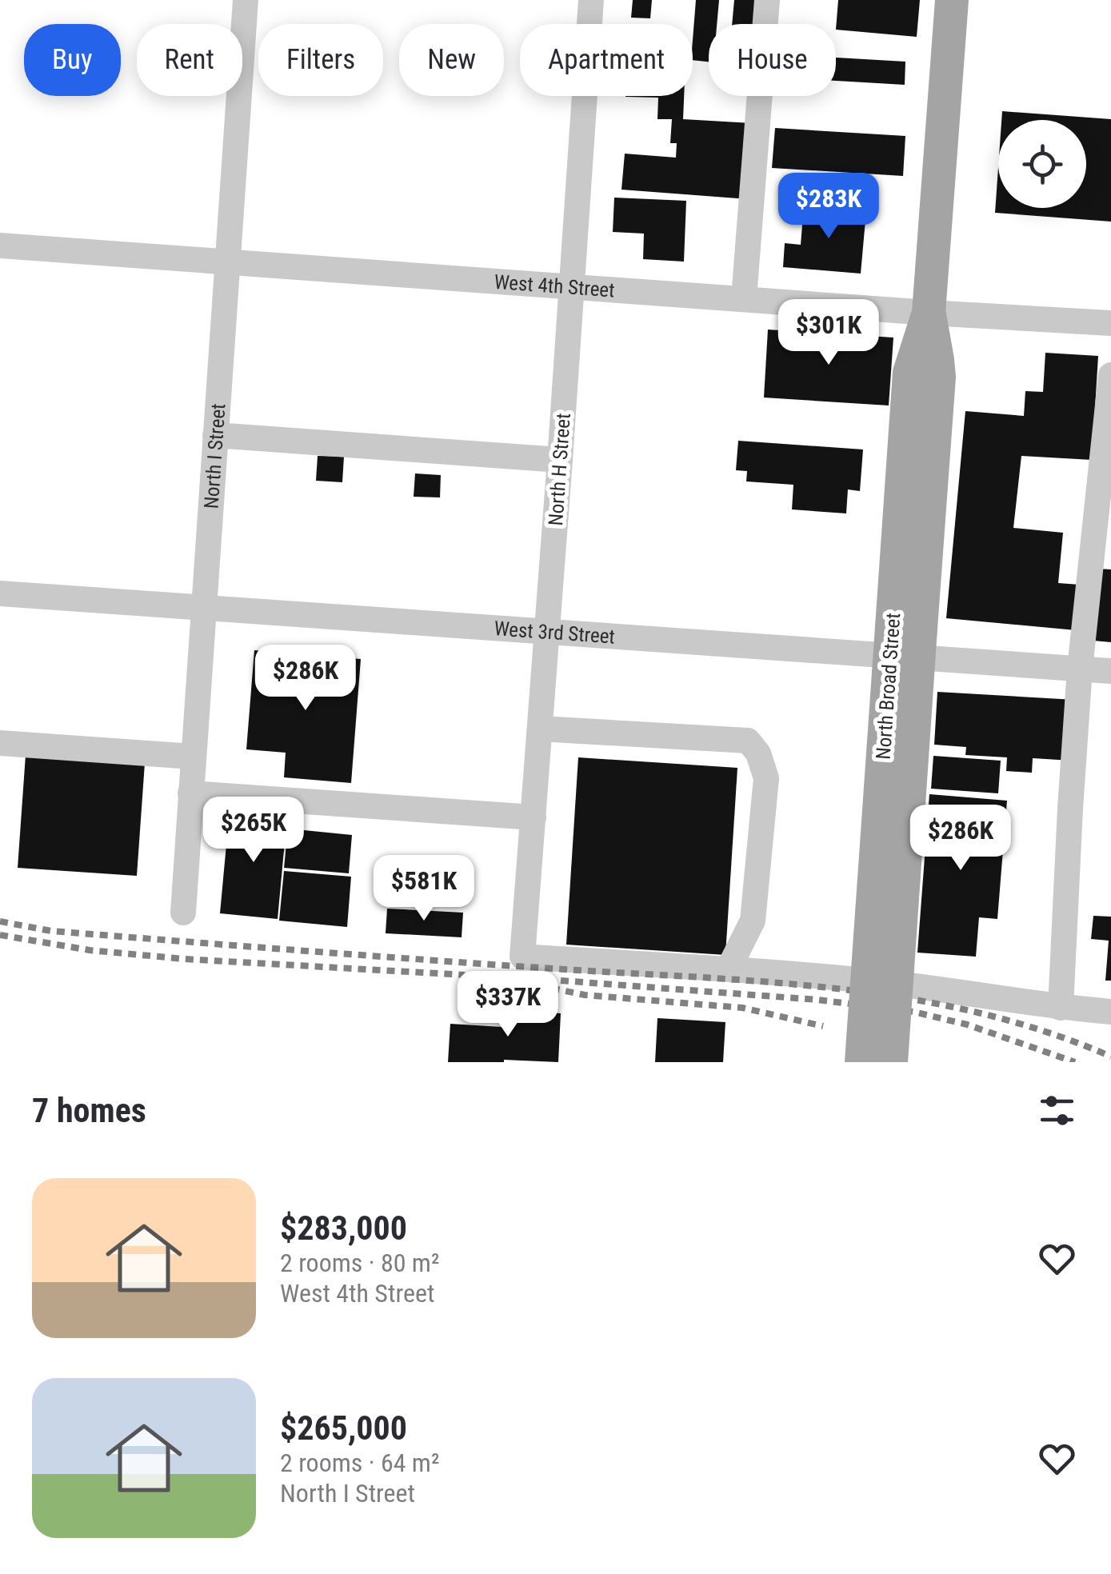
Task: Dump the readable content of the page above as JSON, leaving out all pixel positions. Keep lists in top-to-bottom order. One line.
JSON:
{"streets":{"main road":["North Broad Street"],"street":["West 4th Street","North I Street","North H Street","West 3rd Street"]},"crossings":[["West 4th Street","North I Street"],["West 4th Street","North H Street"],["West 4th Street","North Broad Street"],["North I Street","West 3rd Street"],["North H Street","West 3rd Street"],["West 3rd Street","North Broad Street"]],"page":{"chip":["Buy","Rent","Filters","New","Apartment","House"],"price":["$283K","$301K","$286K","$265K","$286K","$581K","$337K"],"heading":"7 homes","list":[{"name":"$283,000","note":"2 rooms · 80 m² · West 4th Street"},{"name":"$265,000","note":"2 rooms · 64 m² · North I Street"}]}}
